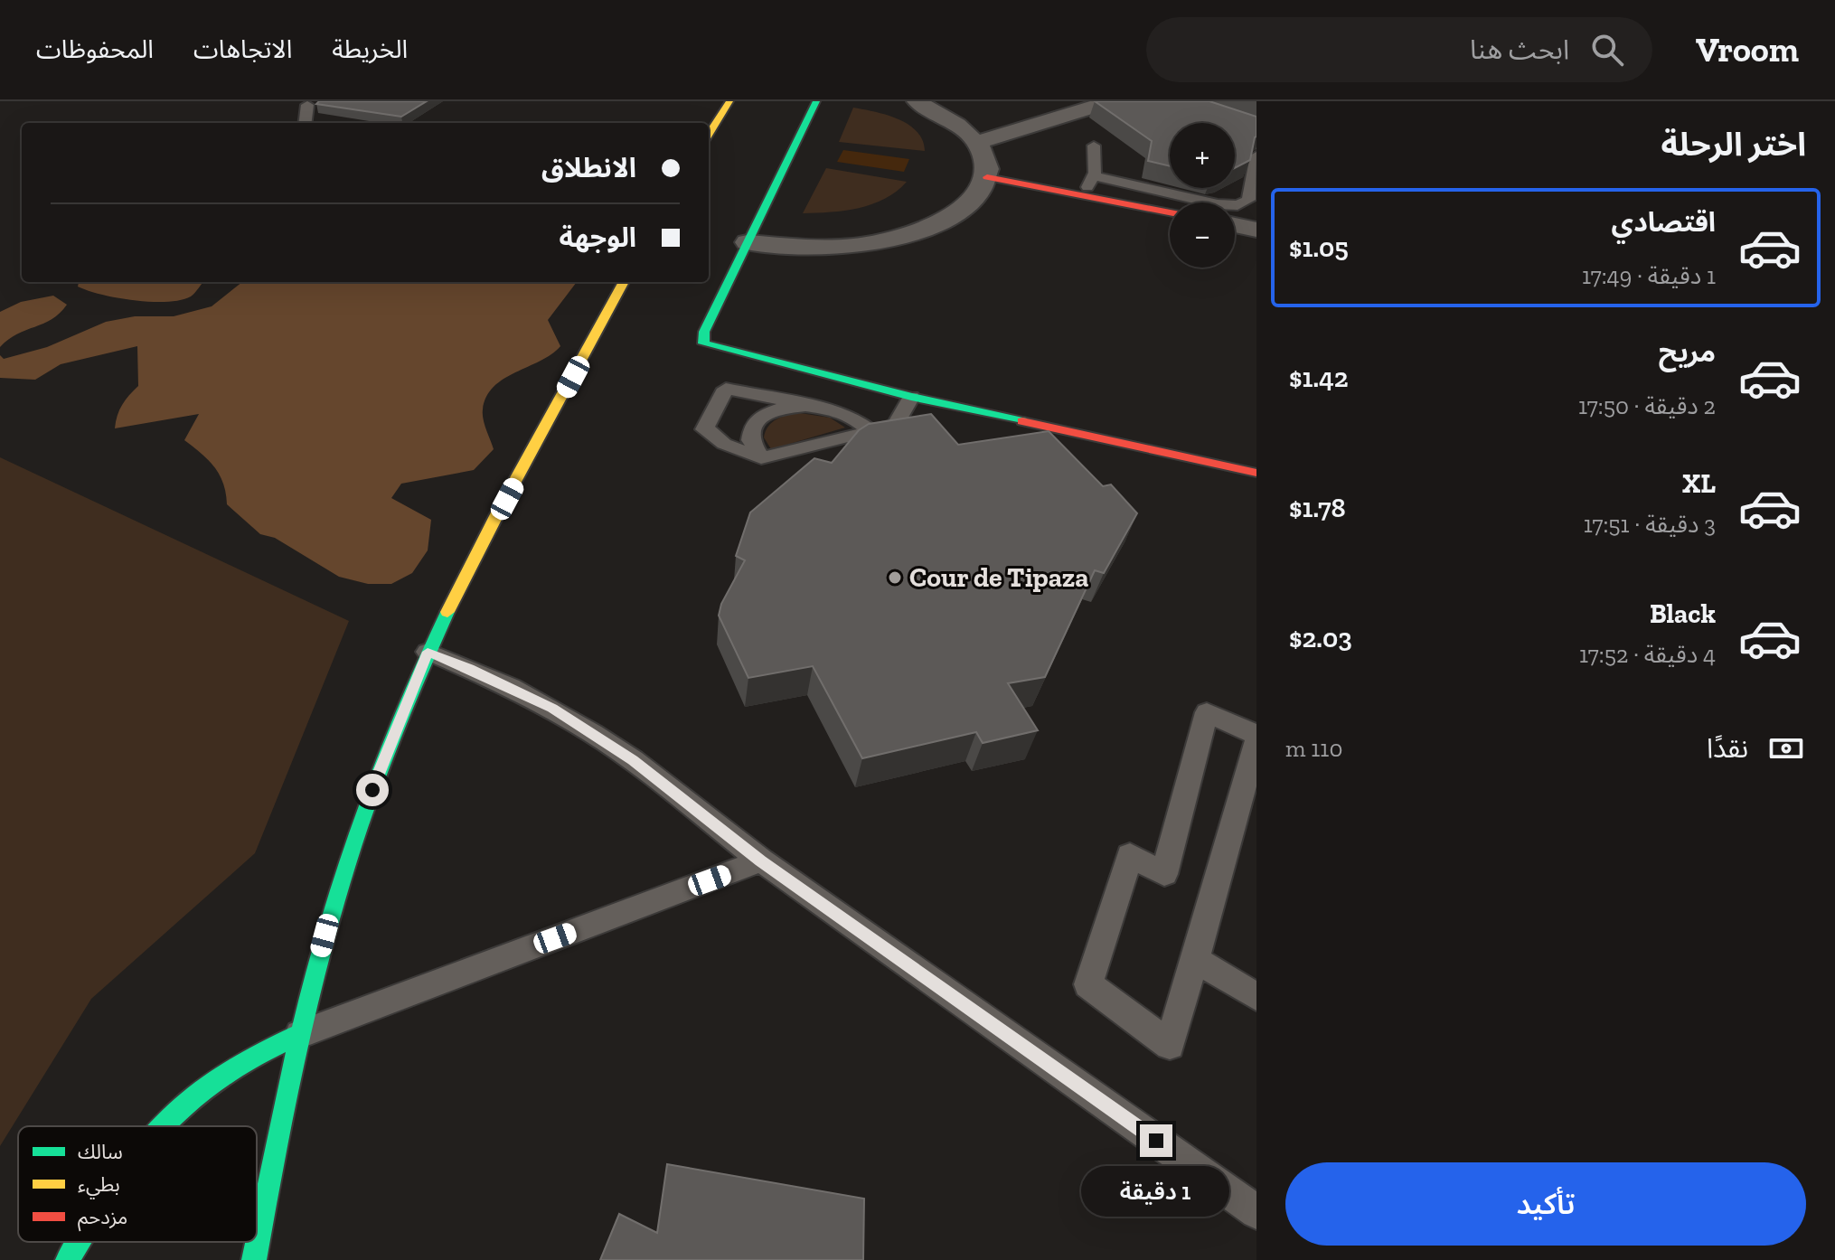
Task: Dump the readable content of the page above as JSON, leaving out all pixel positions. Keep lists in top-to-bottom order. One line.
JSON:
{"places":["Cour de Tipaza"],"legend":["سالك","بطيء","مزدحم"],"page":{"header":"Vroom","search":"ابحث هنا","nav":["الخريطة","الاتجاهات","المحفوظات"],"heading":"اختر الرحلة","map_buttons":["+","−"],"banner":["الانطلاق","الوجهة"],"list":[{"name":"اقتصادي","note":"1 دقيقة · 17:49","value":"$1.05"},{"name":"مريح","note":"2 دقيقة · 17:50","value":"$1.42"},{"name":"XL","note":"3 دقيقة · 17:51","value":"$1.78"},{"name":"Black","note":"4 دقيقة · 17:52","value":"$2.03"}],"pay":["نقدًا","110 m"],"buttons":"تأكيد","bubble":"1 دقيقة"}}
